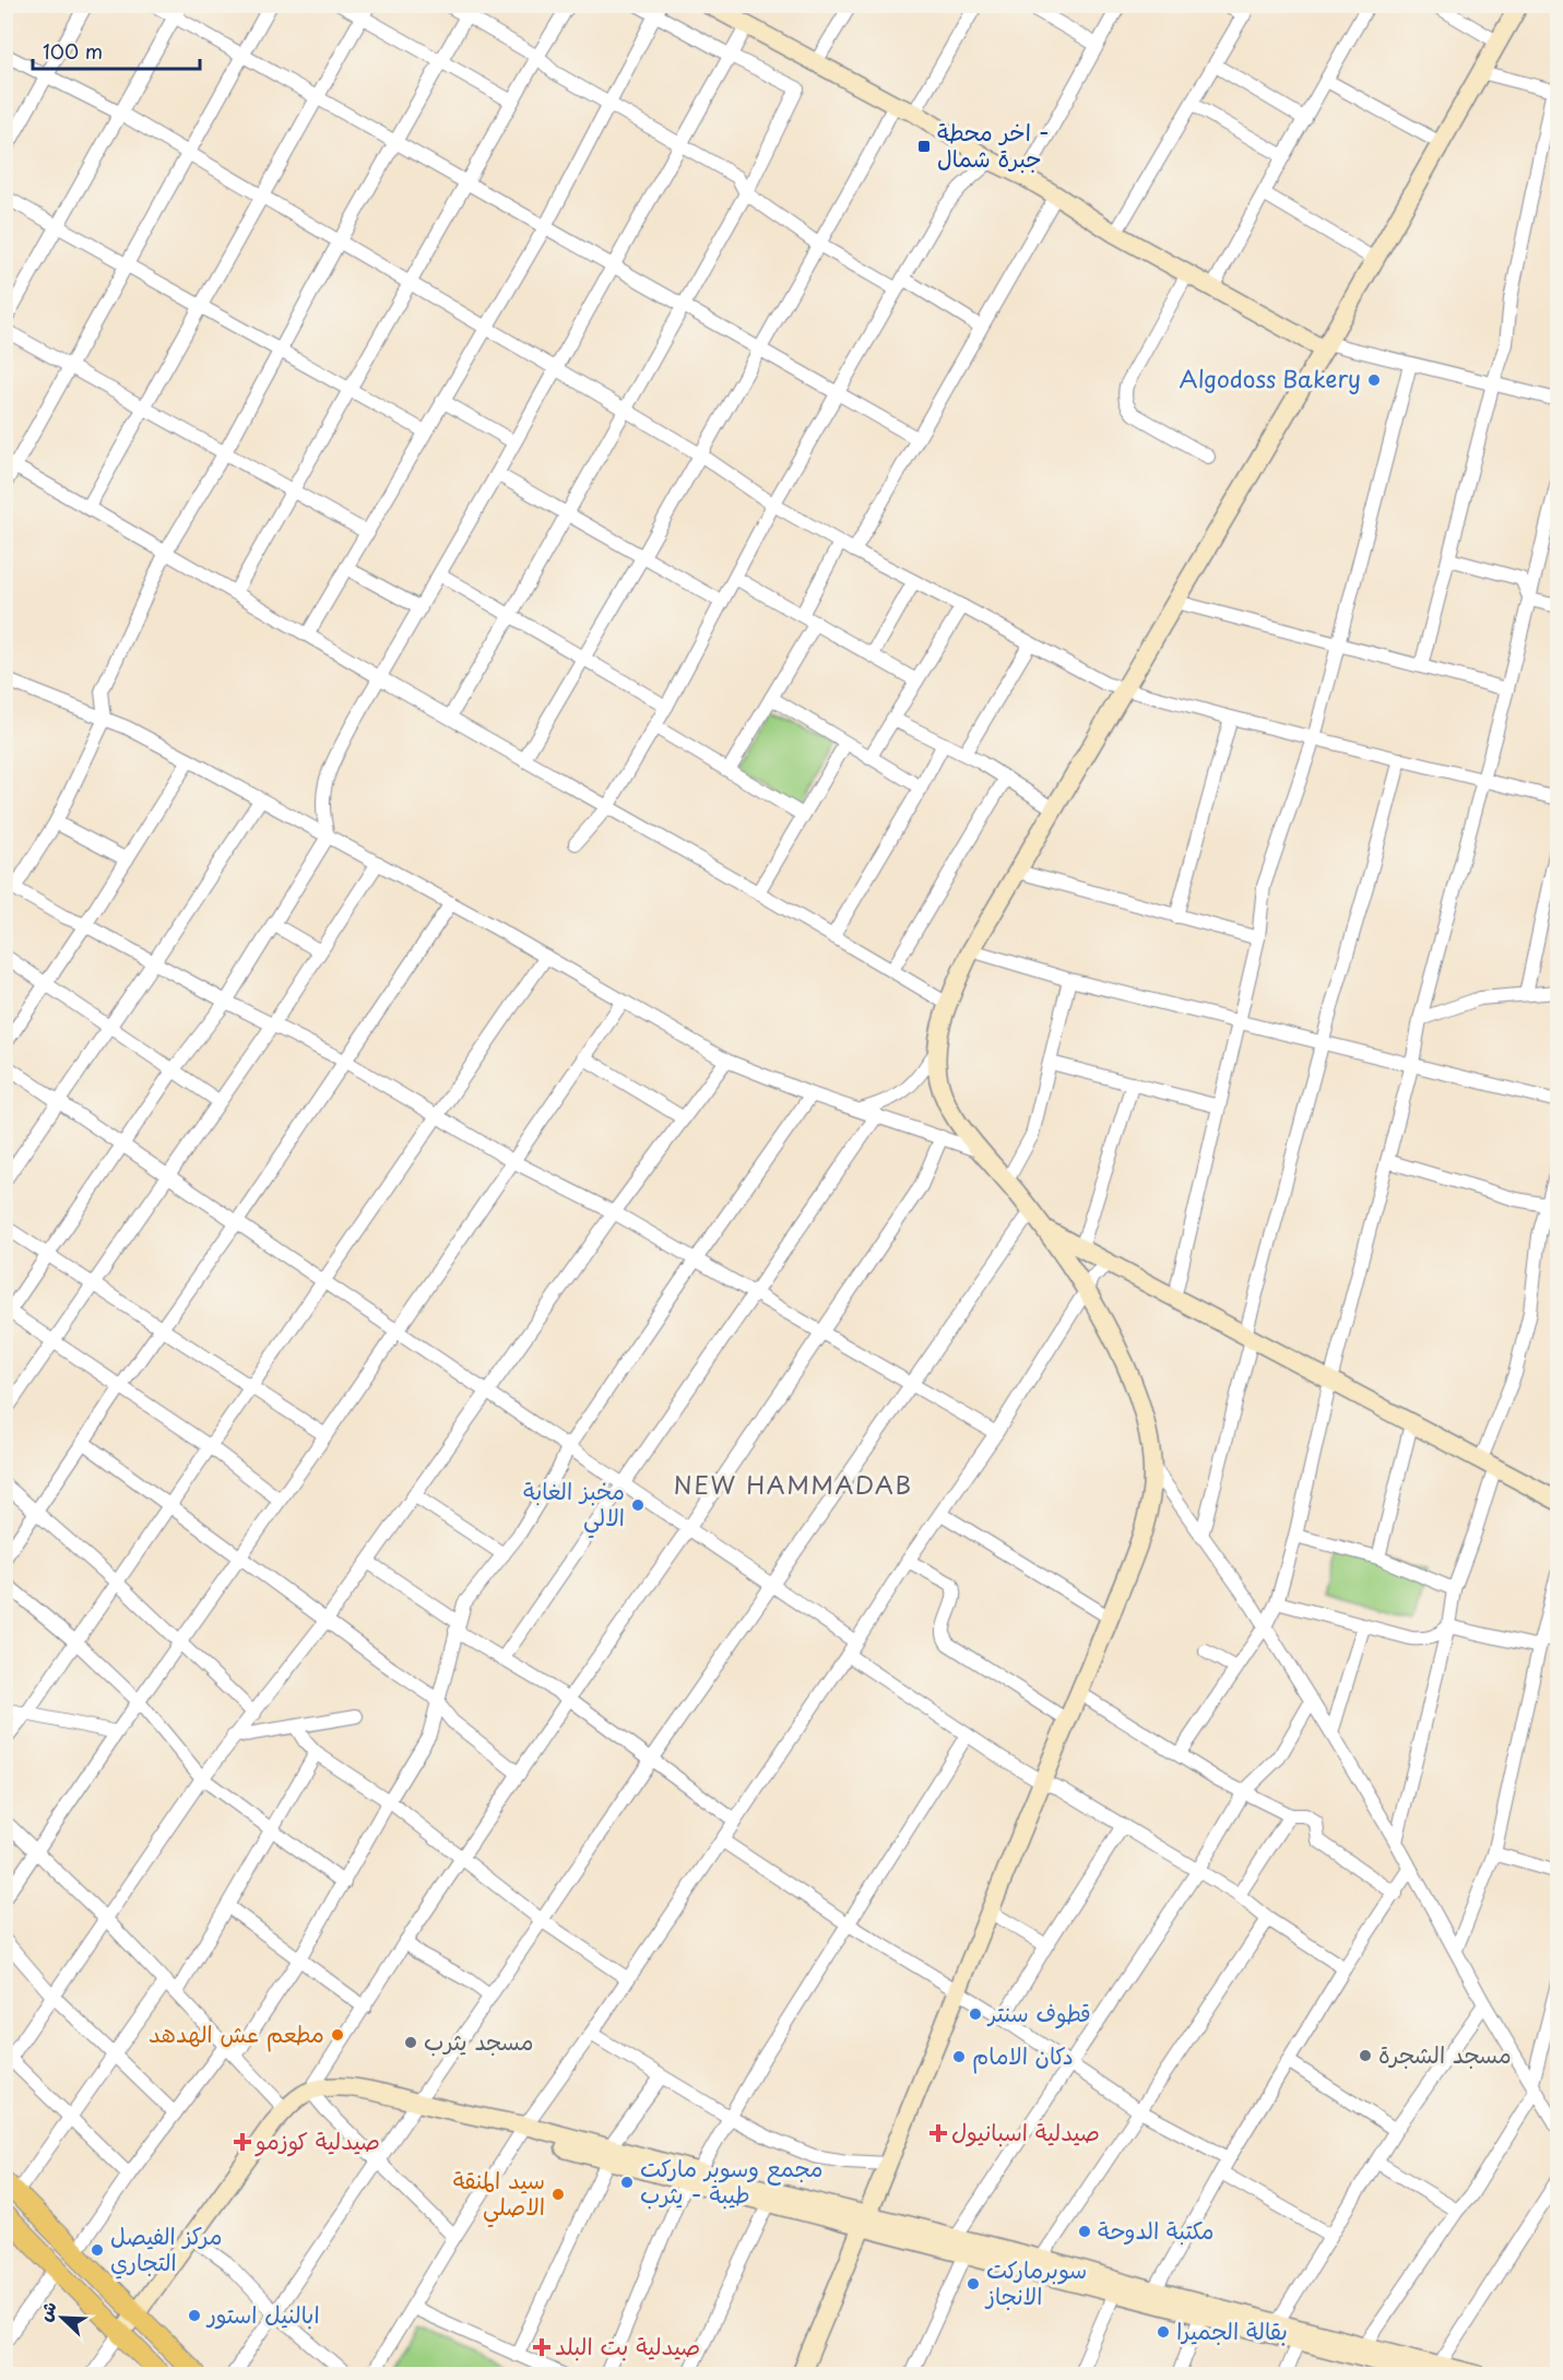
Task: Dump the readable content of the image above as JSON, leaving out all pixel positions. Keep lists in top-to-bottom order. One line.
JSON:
{"districts":["NEW HAMMADAB"],"places":{"transit":["اخر محطة - جبرة شمال"],"other":["Algodoss Bakery","مخبز الغابة الالي","قطوف سنتر","مطعم عش الهدهد","مسجد يثرب","مسجد الشجرة","دكان الامام","مجمع وسوبر ماركت طيبة - يثرب","سيد المنقة الاصلي","مكتبة الدوحة","مركز الفيصل التجاري","سوبرماركت الانجاز","ابالنيل استور","بقالة الجميرا"],"health":["صيدلية اسبانيول","صيدلية كوزمو","صيدلية بت البلد"]},"scale_bar":"100 m","north":"top left"}
